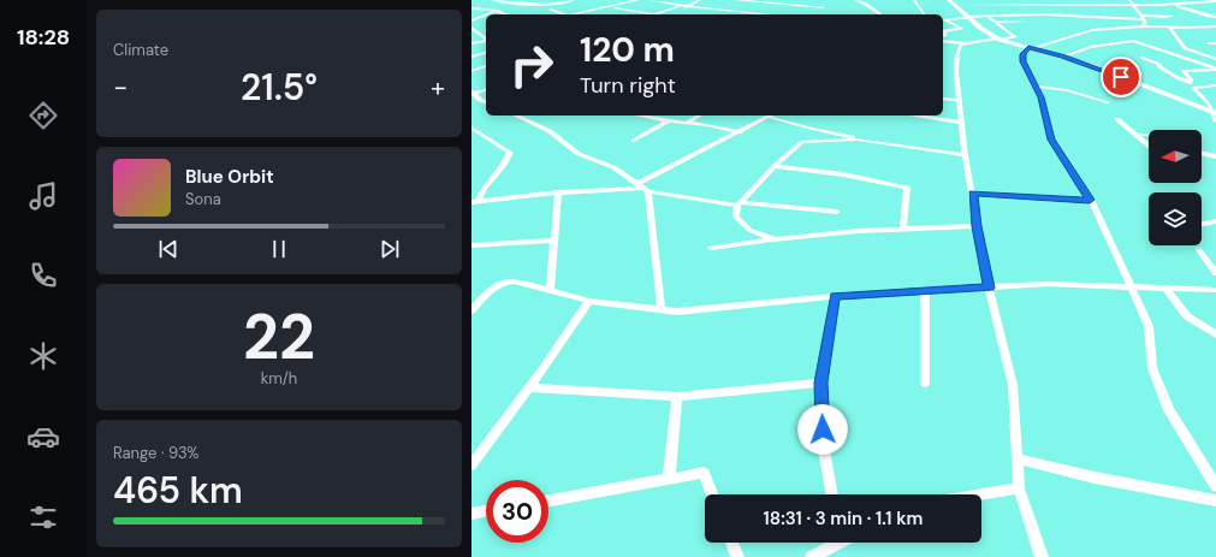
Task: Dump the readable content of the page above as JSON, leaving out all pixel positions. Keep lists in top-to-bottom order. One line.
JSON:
{"north":"left","page":{"tabs":"18:28","tile":["Climate",["22","km/h"],["Range · 93%","465 km"]],"turn":["120 m","Turn right"],"heat":["−","21.5°","+"],"song":["Blue Orbit","Sona"],"limit":"30","trip":"18:31 · 3 min · 1.1 km"}}
